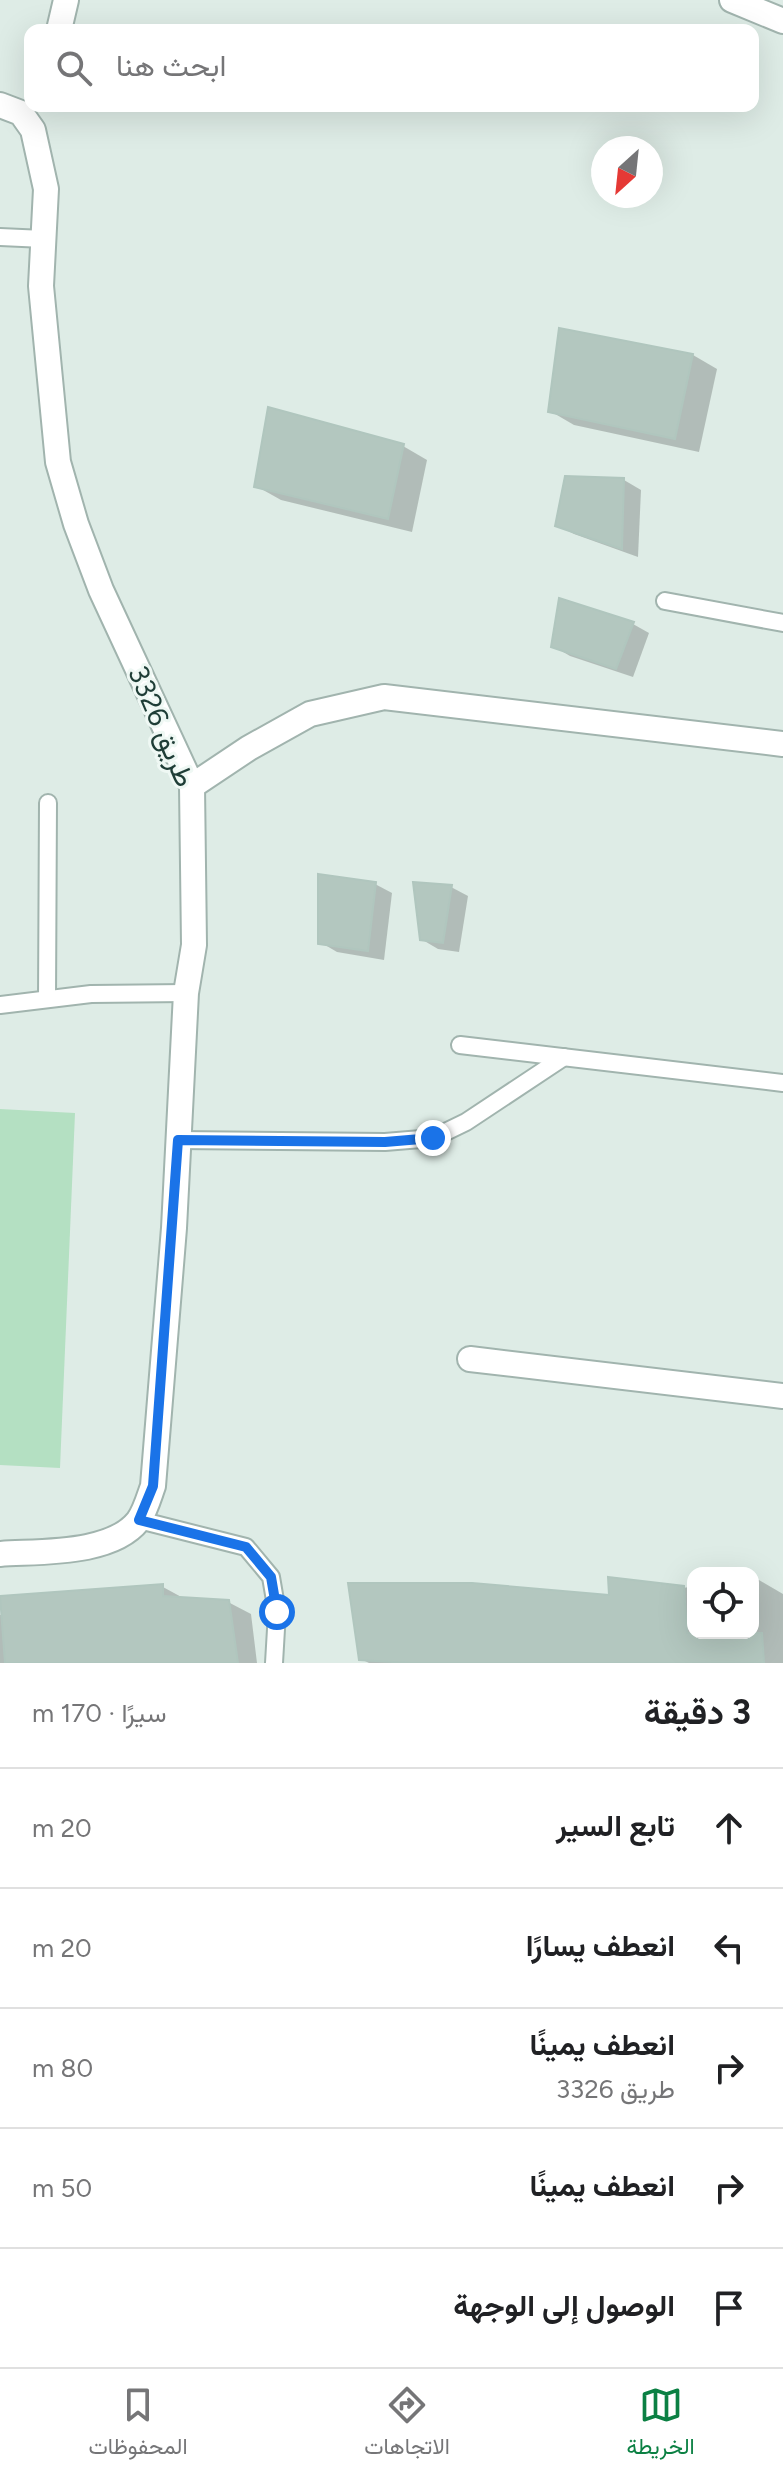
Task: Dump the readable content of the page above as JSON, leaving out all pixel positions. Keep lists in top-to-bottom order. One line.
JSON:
{"streets":{"street":["طريق 3326"]},"north":"bottom left","page":{"search":"ابحث هنا","heading":["3 دقيقة","سيرًا · 170 m"],"list":[["تابع السير","20 m"],["انعطف يسارًا","20 m"],["انعطف يمينًا","طريق 3326","80 m"],["انعطف يمينًا","50 m"],"الوصول إلى الوجهة"],"nav":["الخريطة","الاتجاهات","المحفوظات"]}}
